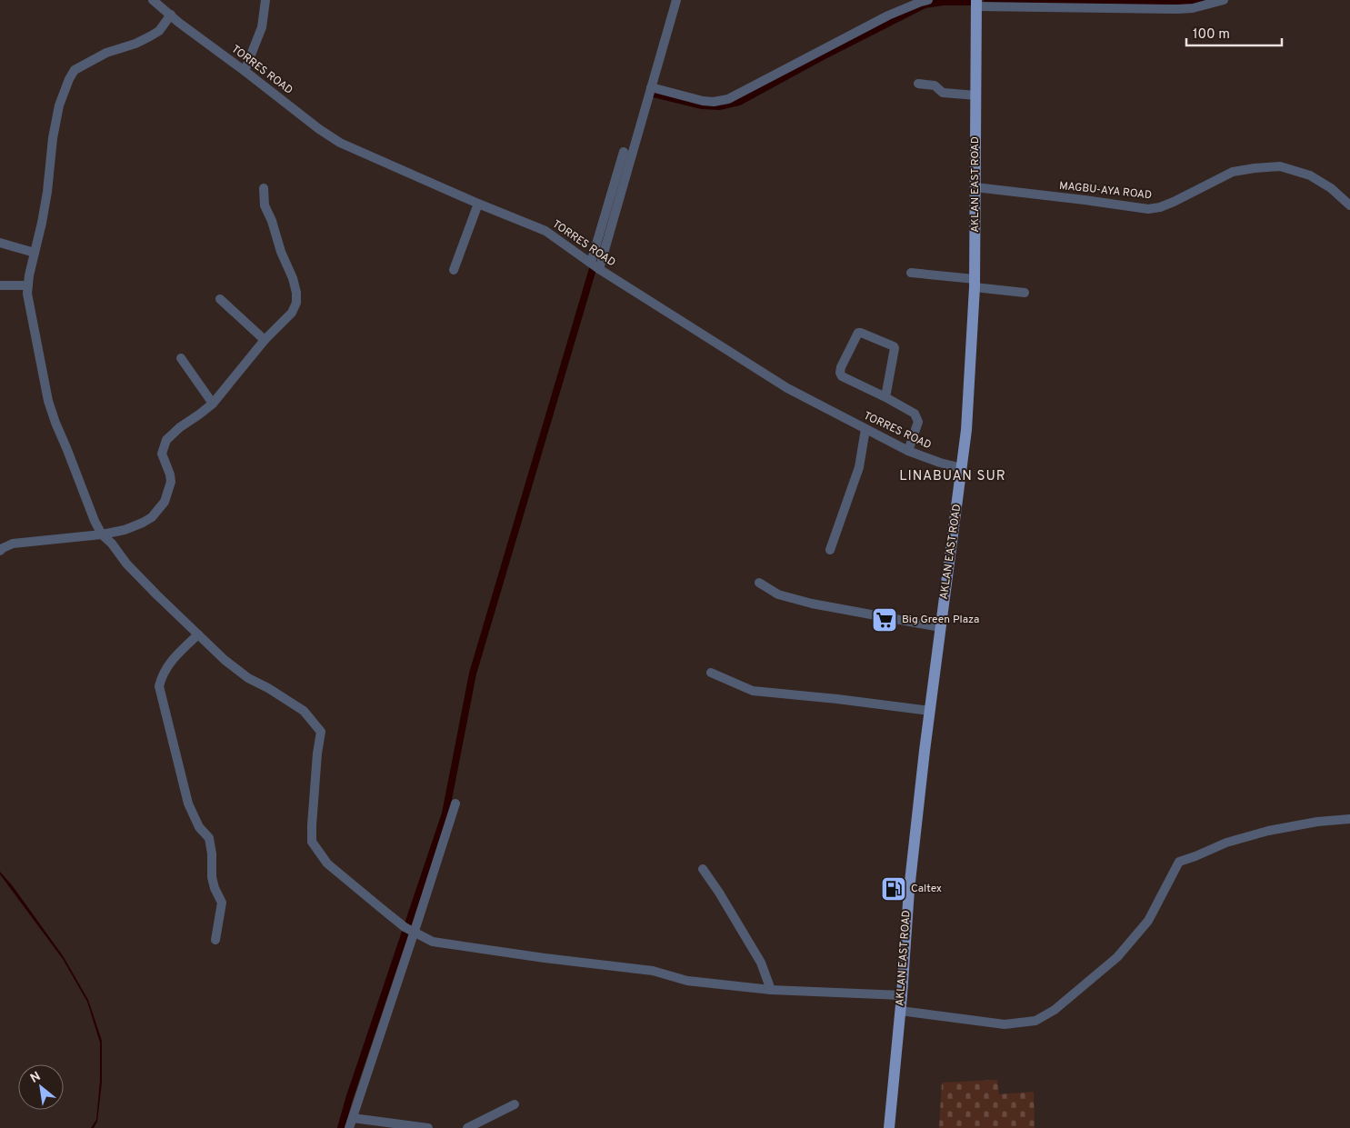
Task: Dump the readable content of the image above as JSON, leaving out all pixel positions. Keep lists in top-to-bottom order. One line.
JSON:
{"streets":{"main road":["AKLAN EAST ROAD"],"street":["TORRES ROAD","MAGBU-AYA ROAD"]},"crossings":[["TORRES ROAD","AKLAN EAST ROAD"],["AKLAN EAST ROAD","MAGBU-AYA ROAD"]],"districts":["LINABUAN SUR"],"places":{"supermarket":["Big Green Plaza"],"fuel station":["Caltex"]},"scale_bar":"100 m","north":"top left"}
